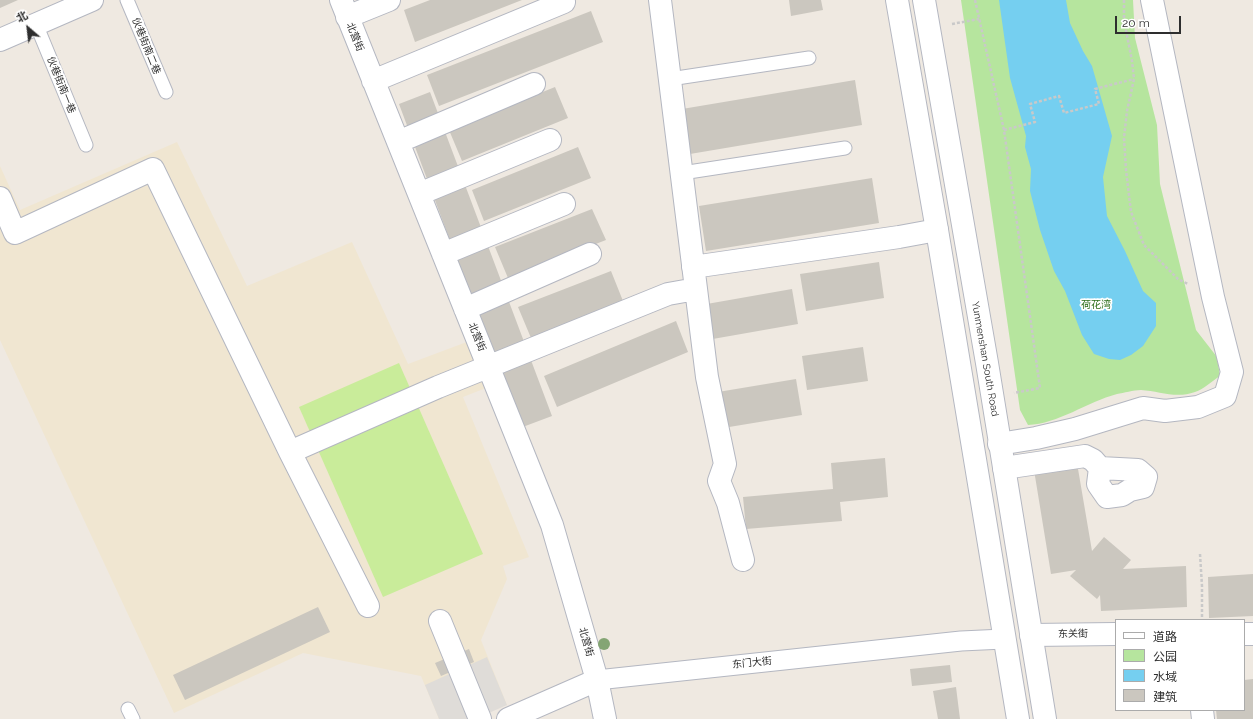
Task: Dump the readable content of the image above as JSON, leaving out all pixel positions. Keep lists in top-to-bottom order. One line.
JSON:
{"streets":{"street":["北营街","Yunmenshan South Road","东关街","东门大街"],"lane":["伙巷街南二巷","伙巷街南一巷"]},"crossings":[["北营街","东门大街"],["Yunmenshan South Road","东关街"]],"parks":["荷花湾"],"legend":["道路","公园","水域","建筑"],"scale_bar":"20 m","north":"top left"}
